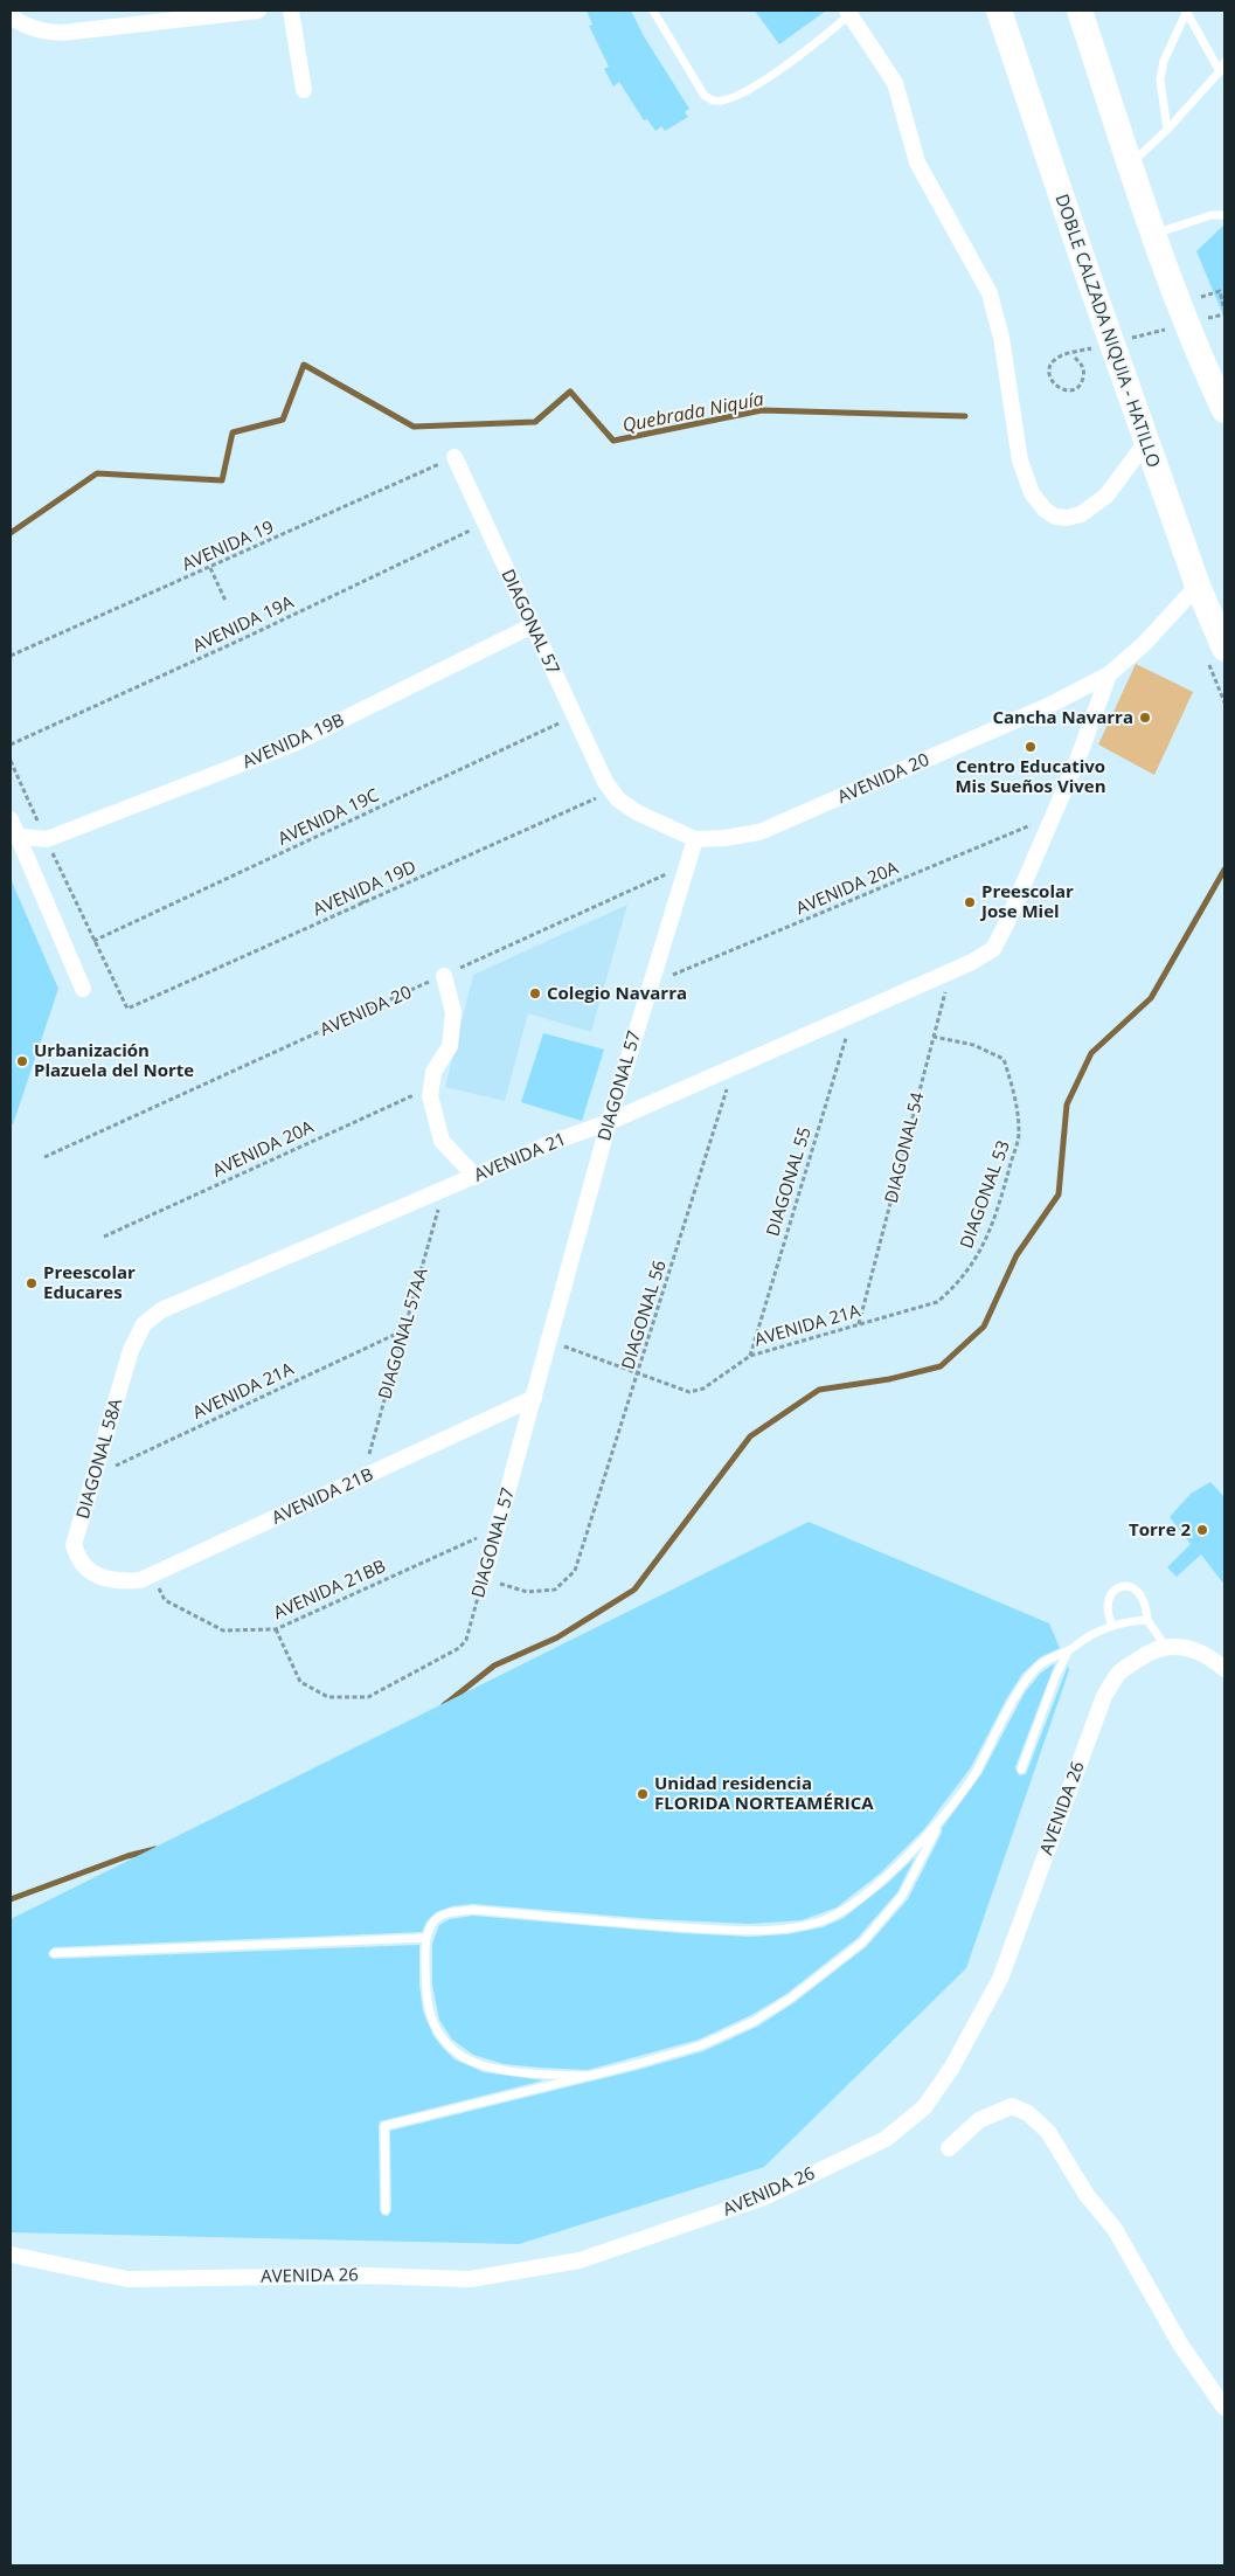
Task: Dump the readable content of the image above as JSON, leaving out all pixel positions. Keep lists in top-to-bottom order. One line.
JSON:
{"streets":{"highway":["DOBLE CALZADA NIQUIA - HATILLO"],"street":["DIAGONAL 57","AVENIDA 19B","AVENIDA 20","AVENIDA 21","DIAGONAL 58A","AVENIDA 21B","AVENIDA 26"],"path":["AVENIDA 19","AVENIDA 19A","AVENIDA 19C","AVENIDA 19D","AVENIDA 20A","DIAGONAL 54","DIAGONAL 55","DIAGONAL 53","DIAGONAL 56","AVENIDA 21A","DIAGONAL 57AA","AVENIDA 21BB"]},"crossings":[["DOBLE CALZADA NIQUIA - HATILLO","AVENIDA 20"],["AVENIDA 19","DIAGONAL 57"],["DIAGONAL 57","AVENIDA 19A"],["DIAGONAL 57","AVENIDA 19B"],["DIAGONAL 57","AVENIDA 20"],["DIAGONAL 57","AVENIDA 19C"],["DIAGONAL 57","AVENIDA 19D"],["DIAGONAL 57","AVENIDA 20A"],["DIAGONAL 57","AVENIDA 21"],["DIAGONAL 57","DIAGONAL 56"],["DIAGONAL 57","AVENIDA 21A"],["DIAGONAL 57","AVENIDA 21B"],["DIAGONAL 57","AVENIDA 21BB"],["AVENIDA 19C","AVENIDA 19D"],["AVENIDA 20A","AVENIDA 21"],["DIAGONAL 54","AVENIDA 21"],["DIAGONAL 54","DIAGONAL 53"],["DIAGONAL 54","AVENIDA 21A"],["AVENIDA 21","DIAGONAL 55"],["AVENIDA 21","DIAGONAL 56"],["AVENIDA 21","DIAGONAL 57AA"],["AVENIDA 21","DIAGONAL 58A"],["DIAGONAL 55","AVENIDA 21A"],["DIAGONAL 53","AVENIDA 21A"],["DIAGONAL 56","AVENIDA 21A"],["AVENIDA 21A","DIAGONAL 57AA"],["AVENIDA 21A","DIAGONAL 58A"],["DIAGONAL 57AA","AVENIDA 21B"],["DIAGONAL 58A","AVENIDA 21B"],["AVENIDA 21B","AVENIDA 21BB"]],"water":["Quebrada Niquía"],"places":["Cancha Navarra","Centro Educativo Mis Sueños Viven","Preescolar Jose Miel","Colegio Navarra","Urbanización Plazuela del Norte","Preescolar Educares","Torre 2","Unidad residencia FLORIDA NORTEAMÉRICA"]}
